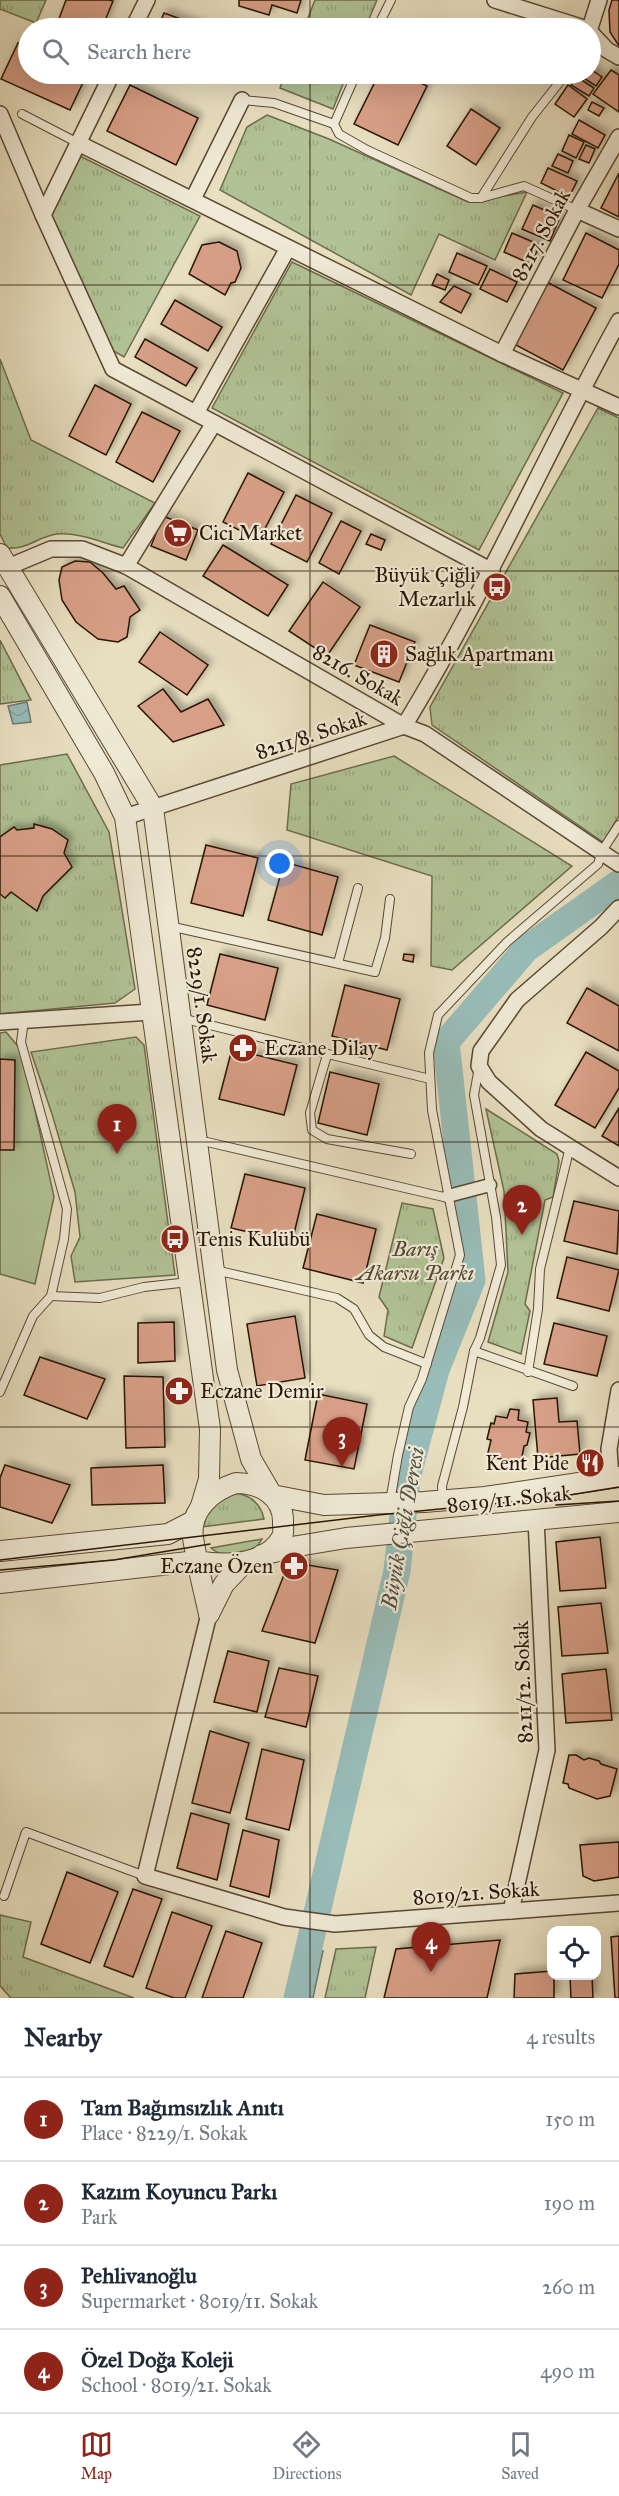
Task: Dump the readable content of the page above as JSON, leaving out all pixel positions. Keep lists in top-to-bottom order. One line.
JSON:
{"streets":{"street":["8217. Sokak","8216. Sokak","8211/8. Sokak","8229/1. Sokak","8019/11. Sokak","8211/12. Sokak","8019/21. Sokak"]},"crossings":[["8216. Sokak","8211/8. Sokak"],["8216. Sokak","8229/1. Sokak"],["8211/8. Sokak","8229/1. Sokak"],["8229/1. Sokak","8019/11. Sokak"],["8019/11. Sokak","8211/12. Sokak"],["8211/12. Sokak","8019/21. Sokak"]],"water":["Büyük Çiğli Deresi"],"parks":["Barış Akarsu Parkı"],"places":{"supermarket":["Cici Market"],"bus stop":["Büyük Çiğli Mezarlık","Tenis Kulübü"],"building":["Sağlık Apartmanı"],"pharmacy":["Eczane Dilay","Eczane Demir","Eczane Özen"],"restaurant":["Kent Pide"]},"page":{"search":"Search here","pins":["1","2","3","4"],"heading":["Nearby","4 results"],"list":[{"mark":"1","name":"Tam Bağımsızlık Anıtı","note":"Place · 8229/1. Sokak","value":"150 m"},{"mark":"2","name":"Kazım Koyuncu Parkı","note":"Park","value":"190 m"},{"mark":"3","name":"Pehlivanoğlu","note":"Supermarket · 8019/11. Sokak","value":"260 m"},{"mark":"4","name":"Özel Doğa Koleji","note":"School · 8019/21. Sokak","value":"490 m"}],"nav":["Map","Directions","Saved"]}}
